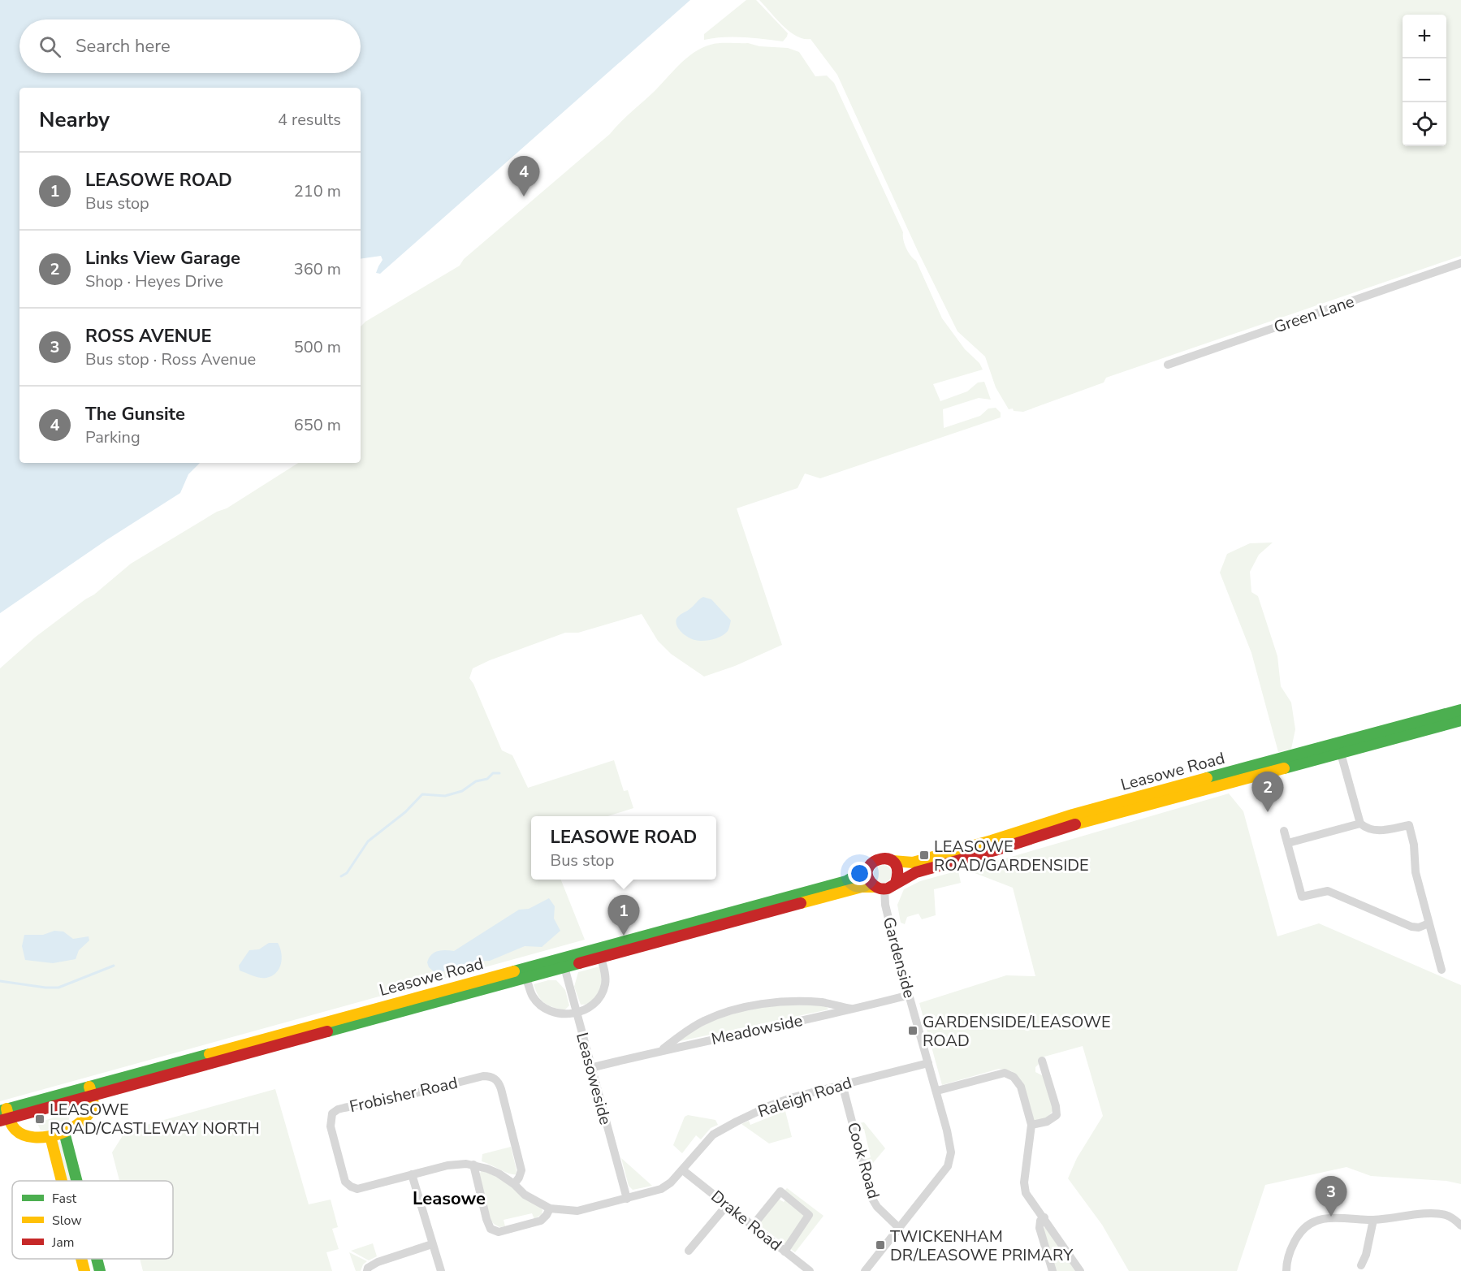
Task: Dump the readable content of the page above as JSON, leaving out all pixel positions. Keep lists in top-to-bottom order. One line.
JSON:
{"streets":{"main road":["Leasowe Road"],"street":["Green Lane","Gardenside","Meadowside","Leasoweside","Frobisher Road","Raleigh Road","Cook Road","Drake Road"]},"crossings":[["Leasowe Road","Gardenside"],["Leasowe Road","Leasoweside"],["Gardenside","Meadowside"],["Gardenside","Raleigh Road"],["Gardenside","Cook Road"],["Meadowside","Leasoweside"],["Leasoweside","Raleigh Road"],["Frobisher Road","Raleigh Road"],["Raleigh Road","Cook Road"],["Raleigh Road","Drake Road"]],"districts":["Leasowe"],"places":{"transit":["LEASOWE ROAD/GARDENSIDE","GARDENSIDE/LEASOWE ROAD","LEASOWE ROAD/CASTLEWAY NORTH","TWICKENHAM DR/LEASOWE PRIMARY"]},"legend":["Fast","Slow","Jam"],"page":{"map_buttons":["+","−"],"search":"Search here","heading":["Nearby","4 results"],"list":[{"mark":"1","name":"LEASOWE ROAD","note":"Bus stop","value":"210 m"},{"mark":"2","name":"Links View Garage","note":"Shop · Heyes Drive","value":"360 m"},{"mark":"3","name":"ROSS AVENUE","note":"Bus stop · Ross Avenue","value":"500 m"},{"mark":"4","name":"The Gunsite","note":"Parking","value":"650 m"}],"pins":["4","2","1","3"],"popup":["LEASOWE ROAD","Bus stop"]}}
